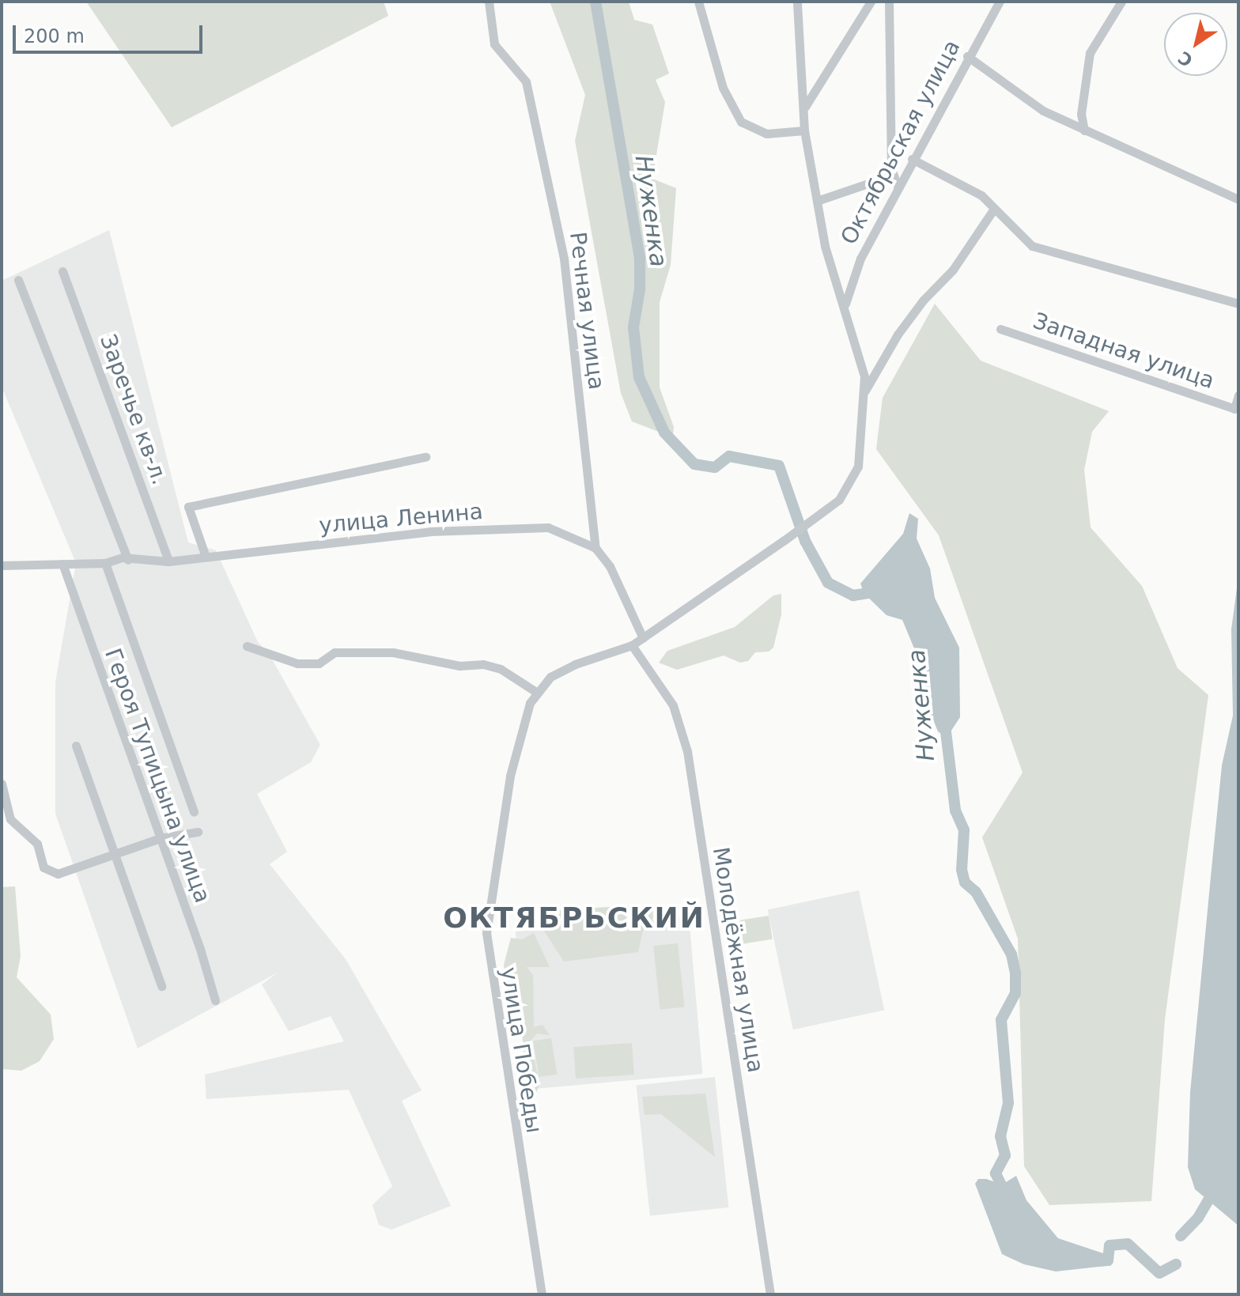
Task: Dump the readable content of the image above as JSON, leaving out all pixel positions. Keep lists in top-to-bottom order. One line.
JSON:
{"streets":{"street":["Октябрьская улица","Речная улица","Западная улица","Заречье кв-л.","улица Ленина","Героя Тупицына улица","Молодёжная улица","улица Победы"]},"crossings":[["Речная улица","улица Ленина"],["Заречье кв-л.","улица Ленина"],["улица Ленина","Героя Тупицына улица"]],"districts":["ОКТЯБРЬСКИЙ"],"water":["Нуженка"],"scale_bar":"200 m","north":"bottom left"}
